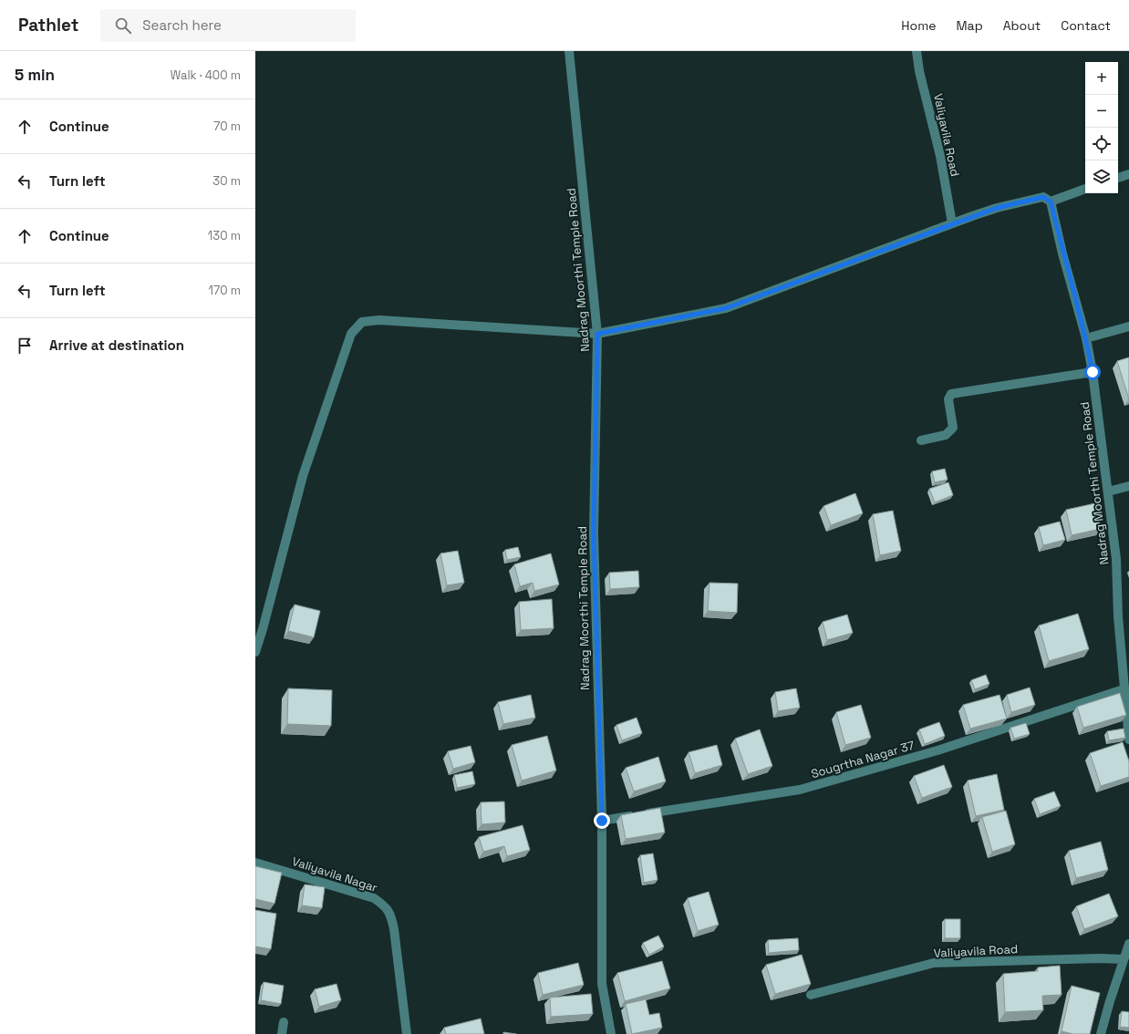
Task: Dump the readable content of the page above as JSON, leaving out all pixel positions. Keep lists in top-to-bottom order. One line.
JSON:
{"streets":{"street":["Valiyavila Road","Nadrag Moorthi Temple Road","Sougrtha Nagar 37","Valiyavila Nagar"]},"crossings":[["Nadrag Moorthi Temple Road","Sougrtha Nagar 37"]],"page":{"header":"Pathlet","search":"Search here","nav":["Home","Map","About","Contact"],"heading":["5 min","Walk · 400 m"],"map_buttons":["+","−"],"list":[["Continue","70 m"],["Turn left","30 m"],["Continue","130 m"],["Turn left","170 m"],"Arrive at destination"]}}
